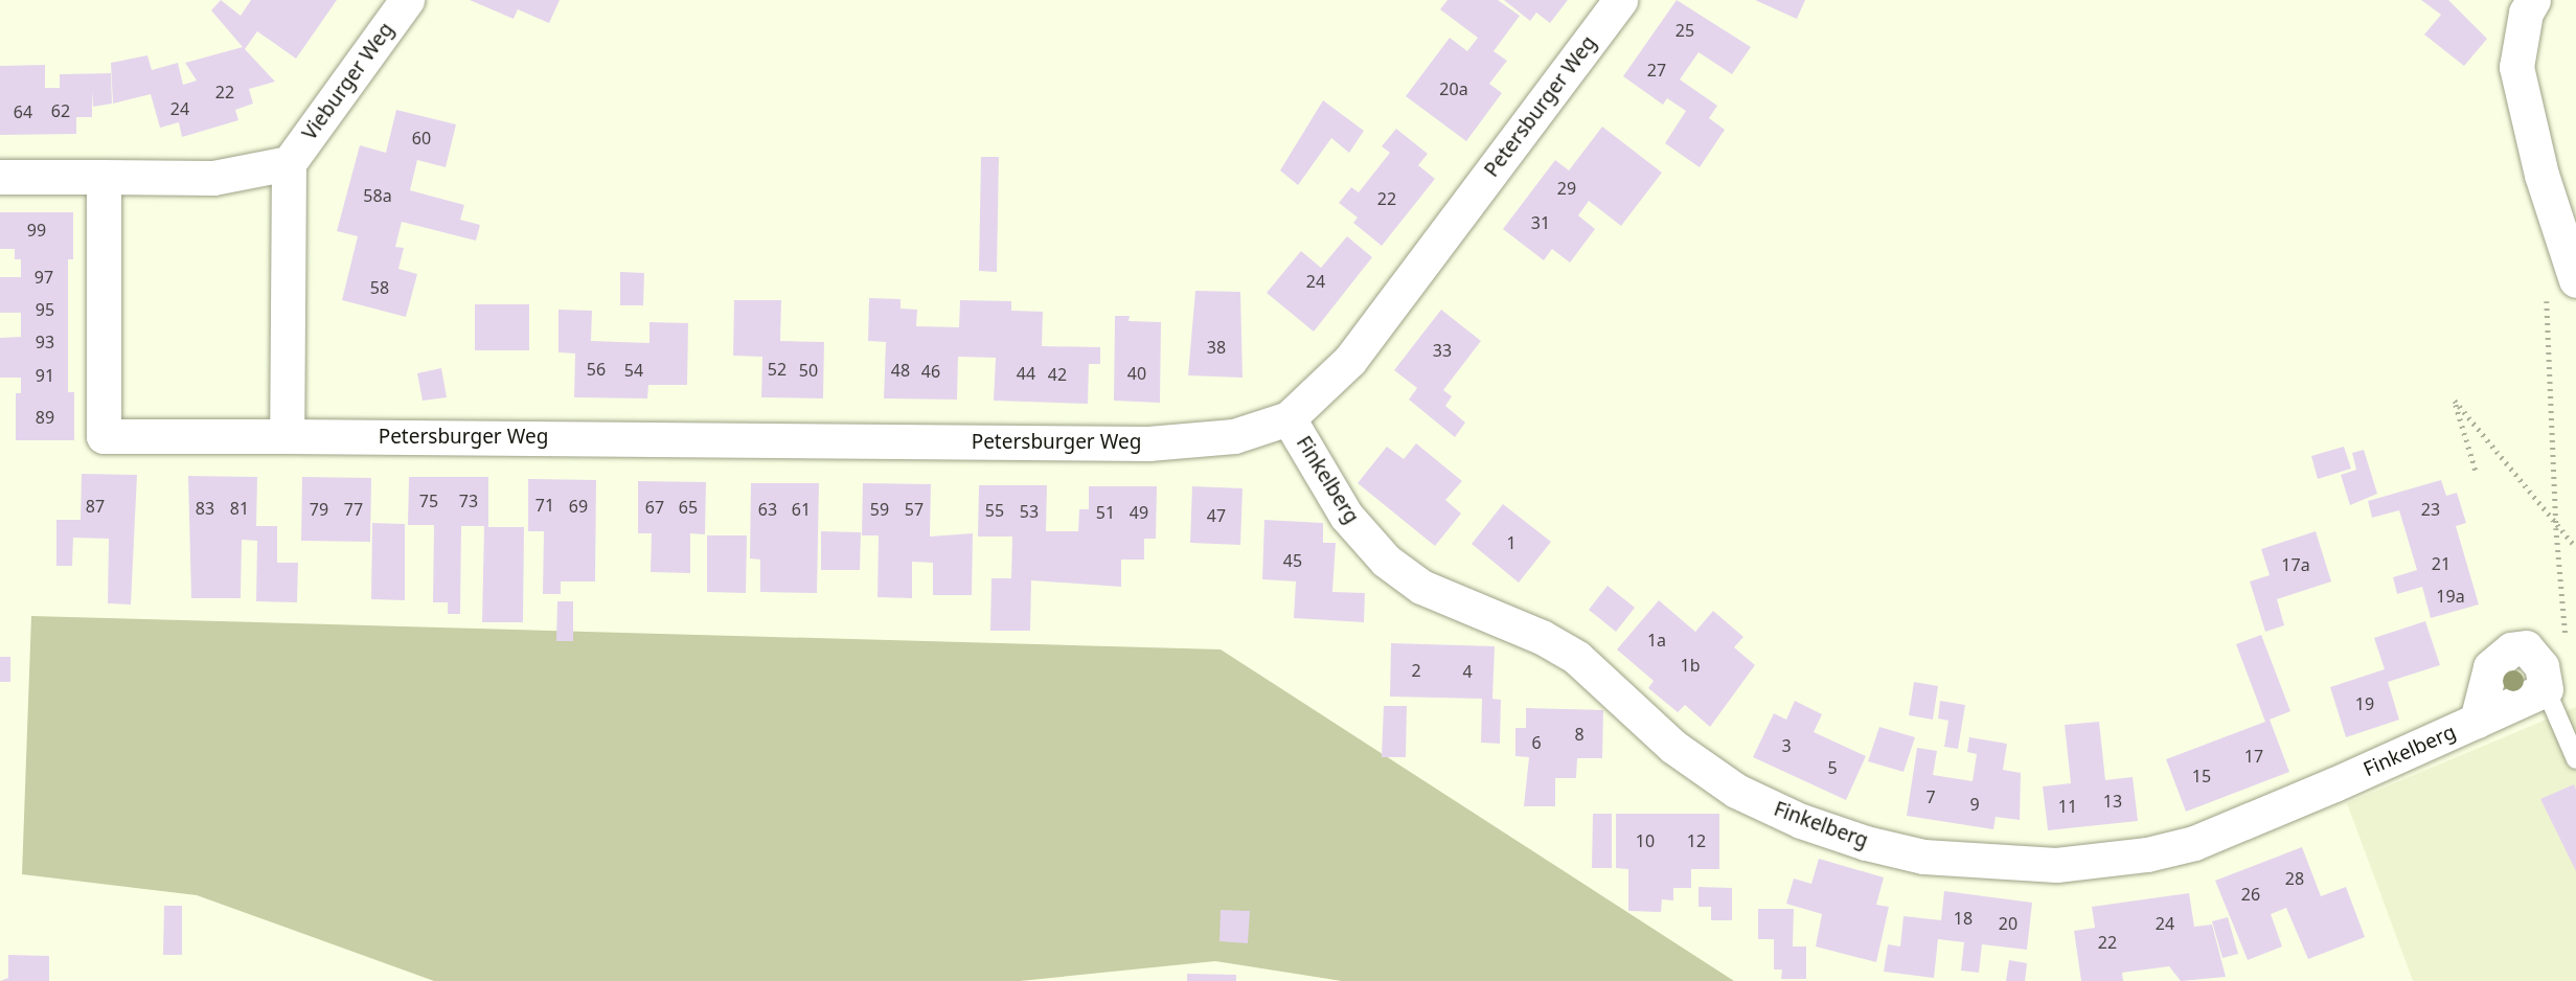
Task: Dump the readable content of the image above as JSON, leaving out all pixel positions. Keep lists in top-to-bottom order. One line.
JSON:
{"streets":{"street":["Vieburger Weg","Petersburger Weg","Finkelberg"]},"crossings":[["Petersburger Weg","Finkelberg"]],"house_numbers":["25","27","20a","22","24","62","64","60","29","58a","22","31","99","97","24","58","95","93","38","33","56","52","54","50","48","46","44","40","42","91","89","75","73","71","87","69","67","65","83","81","79","77","63","61","59","57","23","55","53","51","49","47","1","45","21","17a","19a","1a","1b","2","4","19","8","6","3","17","5","15","7","13","9","11","10","12","28","26","18","20","24","22"]}
